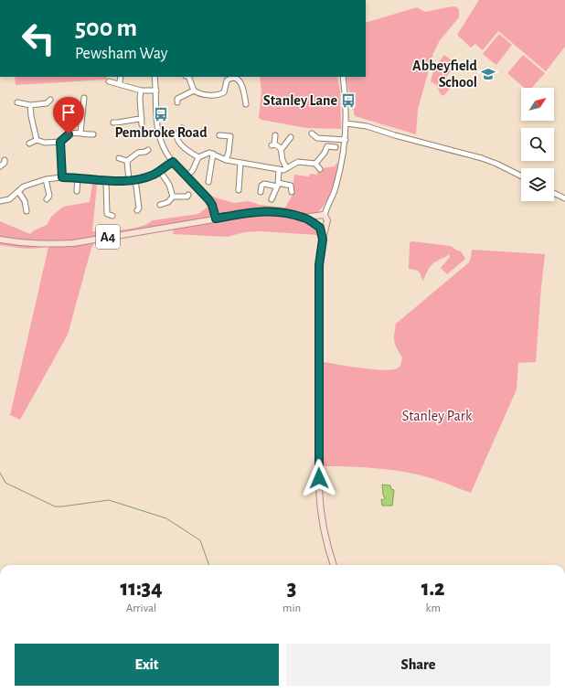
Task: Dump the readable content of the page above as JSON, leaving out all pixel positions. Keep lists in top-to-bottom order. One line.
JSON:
{"streets":{"main road":["A4"]},"parks":["Stanley Park"],"places":{"school or university":["Abbeyfield School"],"bus stop":["Stanley Lane","Pembroke Road"]},"north":"top right","page":{"turn":["500 m","Pewsham Way"],"eta":["11:34","Arrival","3","min","1.2","km"],"buttons":["Exit","Share"]}}
